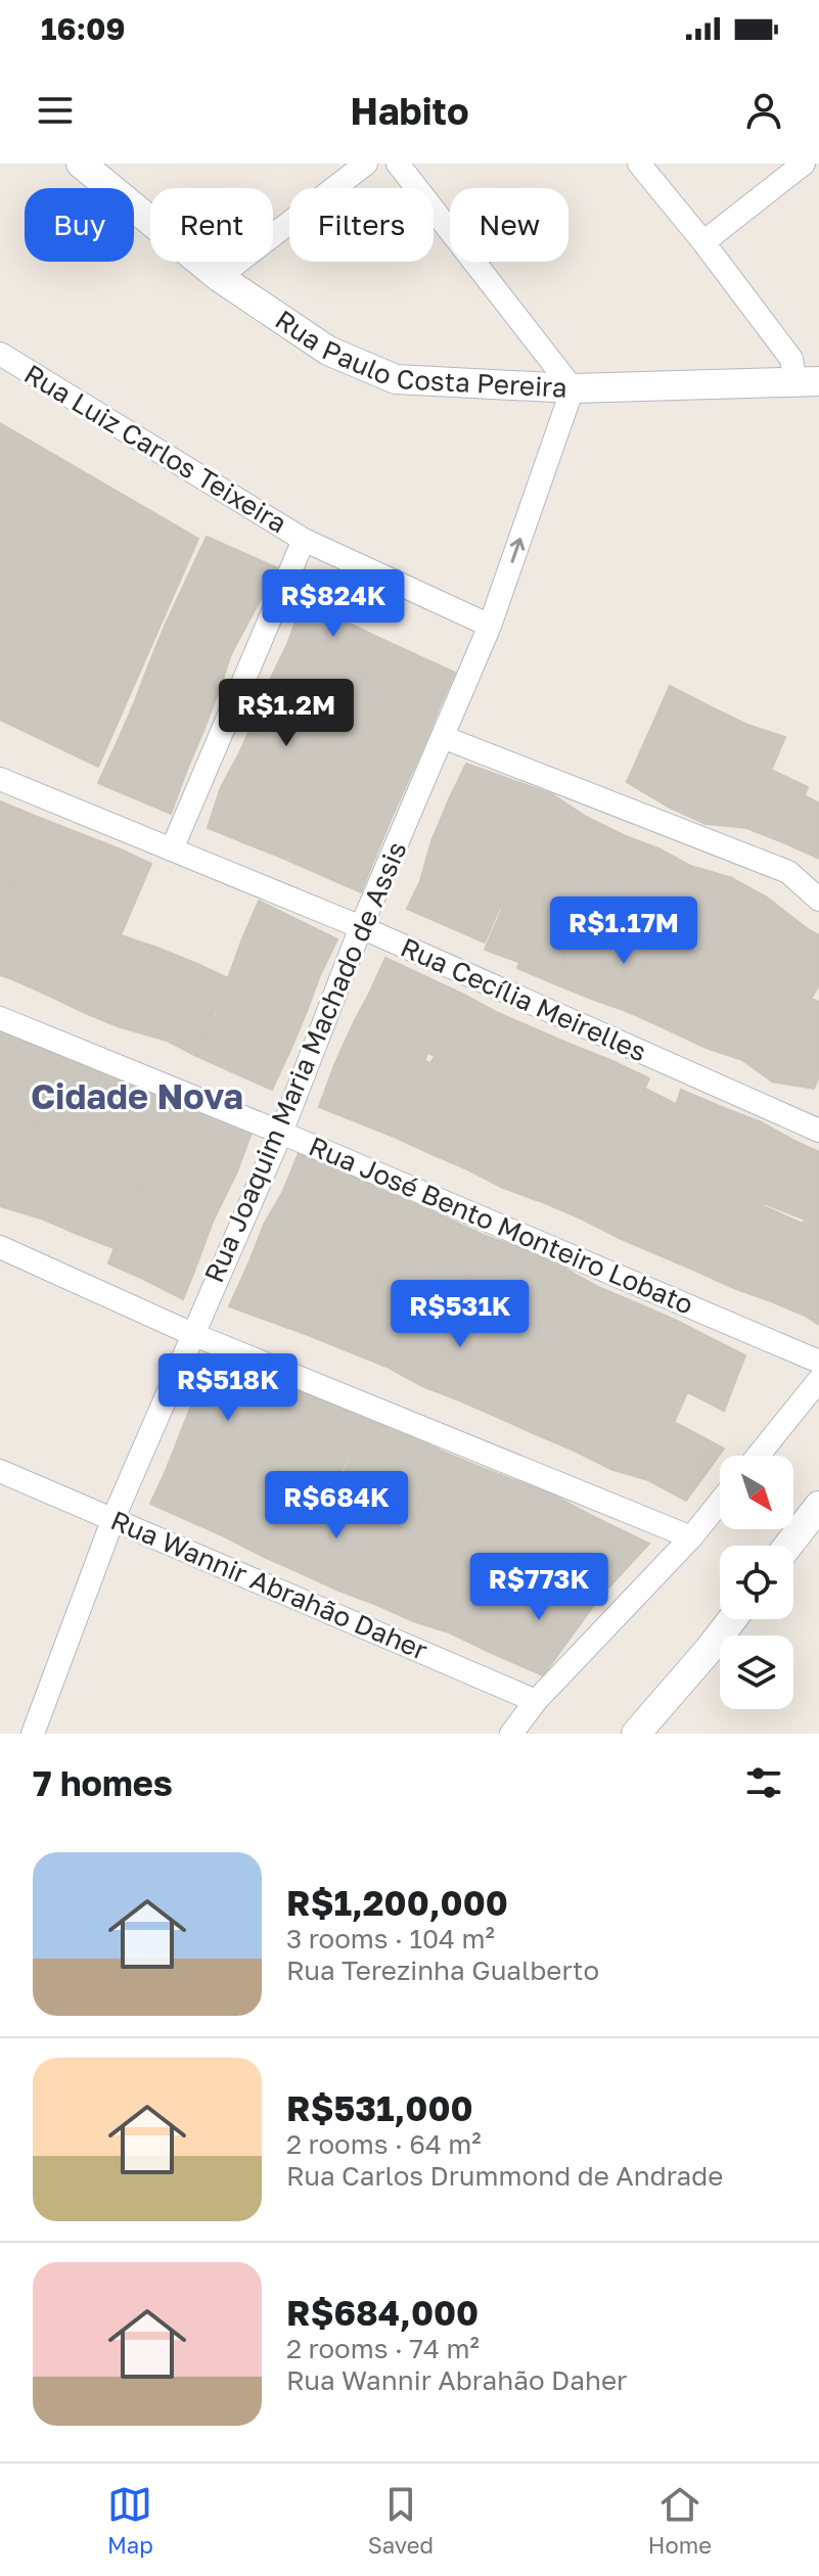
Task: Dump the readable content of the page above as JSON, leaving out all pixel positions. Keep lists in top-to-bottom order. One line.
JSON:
{"streets":{"street":["Rua Paulo Costa Pereira","Rua Luiz Carlos Teixeira","Rua Cecília Meirelles","Rua Joaquim Maria Machado de Assis","Rua José Bento Monteiro Lobato","Rua Wannir Abrahão Daher"]},"crossings":[["Rua Paulo Costa Pereira","Rua Joaquim Maria Machado de Assis"],["Rua Luiz Carlos Teixeira","Rua Joaquim Maria Machado de Assis"],["Rua Cecília Meirelles","Rua Joaquim Maria Machado de Assis"],["Rua Joaquim Maria Machado de Assis","Rua José Bento Monteiro Lobato"],["Rua Joaquim Maria Machado de Assis","Rua Wannir Abrahão Daher"]],"districts":["Cidade Nova"],"north":"bottom right","page":{"status":"16:09","header":"Habito","chip":["Buy","Rent","Filters","New"],"price":["R$824K","R$1.2M","R$1.17M","R$531K","R$518K","R$684K","R$773K"],"heading":"7 homes","list":[{"name":"R$1,200,000","note":"3 rooms · 104 m² · Rua Terezinha Gualberto"},{"name":"R$531,000","note":"2 rooms · 64 m² · Rua Carlos Drummond de Andrade"},{"name":"R$684,000","note":"2 rooms · 74 m² · Rua Wannir Abrahão Daher"}],"tabs":["Map","Saved","Home"]}}
